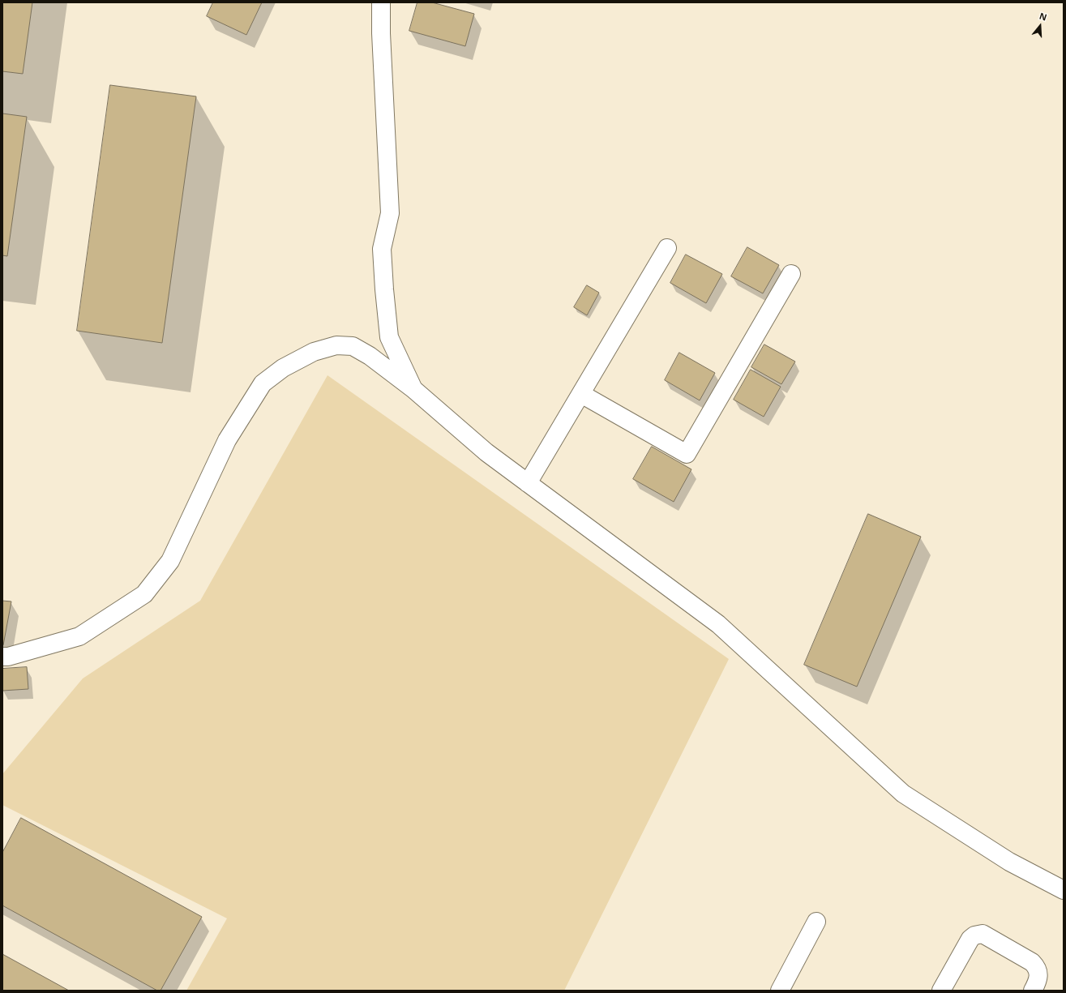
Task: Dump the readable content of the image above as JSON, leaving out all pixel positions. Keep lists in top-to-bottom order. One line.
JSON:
{"north":"top"}
